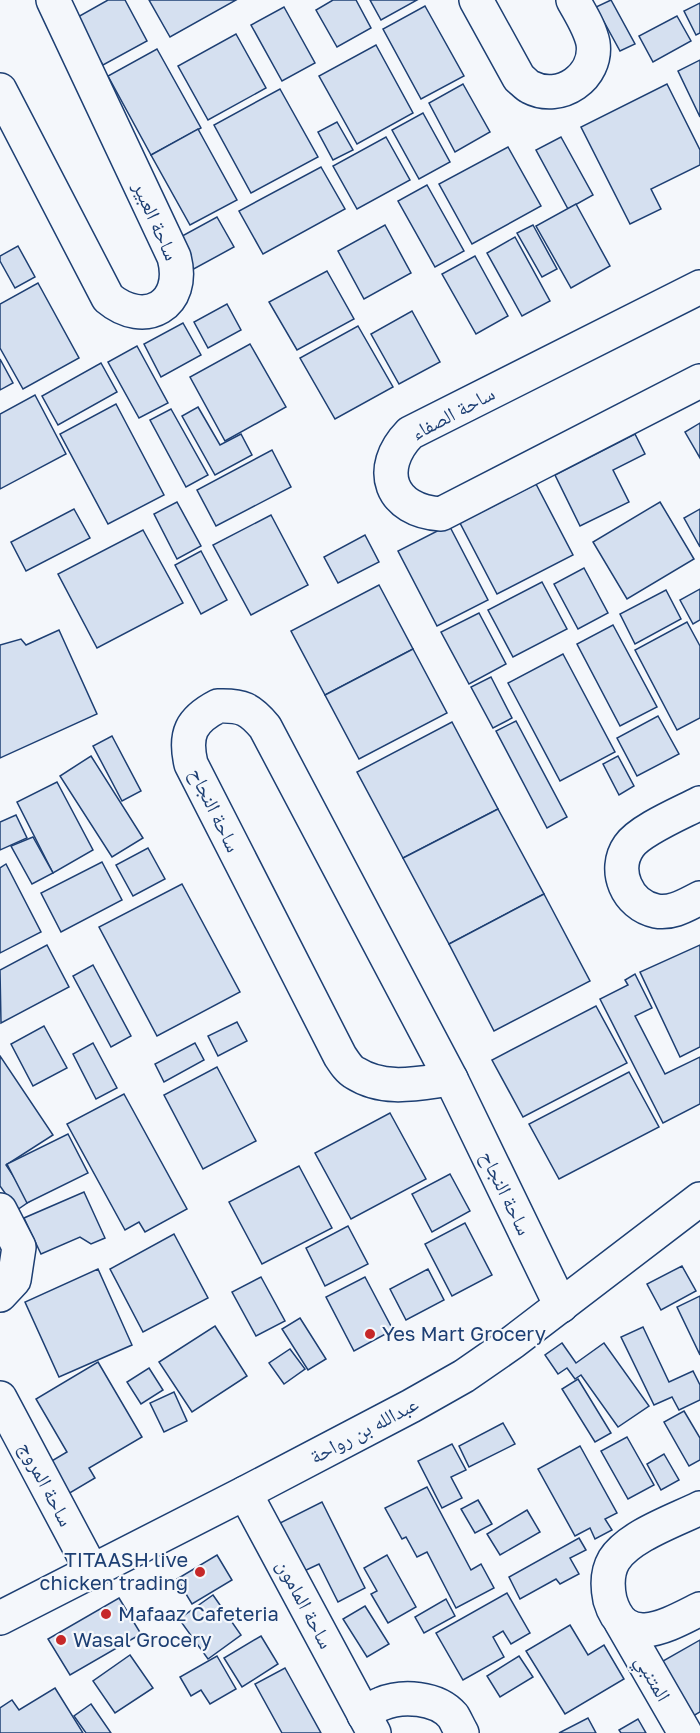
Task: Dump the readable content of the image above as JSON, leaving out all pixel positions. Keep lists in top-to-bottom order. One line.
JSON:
{"streets":{"street":["ساحة العبير","ساحة الصفاء","ساحة النجاح","عبدالله بن رواحة","ساحة المروج","ساحة المامون","المتنبي"]},"crossings":[["ساحة النجاح","عبدالله بن رواحة"],["عبدالله بن رواحة","ساحة المروج"],["عبدالله بن رواحة","ساحة المامون"]],"places":["Yes Mart Grocery","TITAASH live chicken trading","Mafaaz Cafeteria","Wasal Grocery"]}
